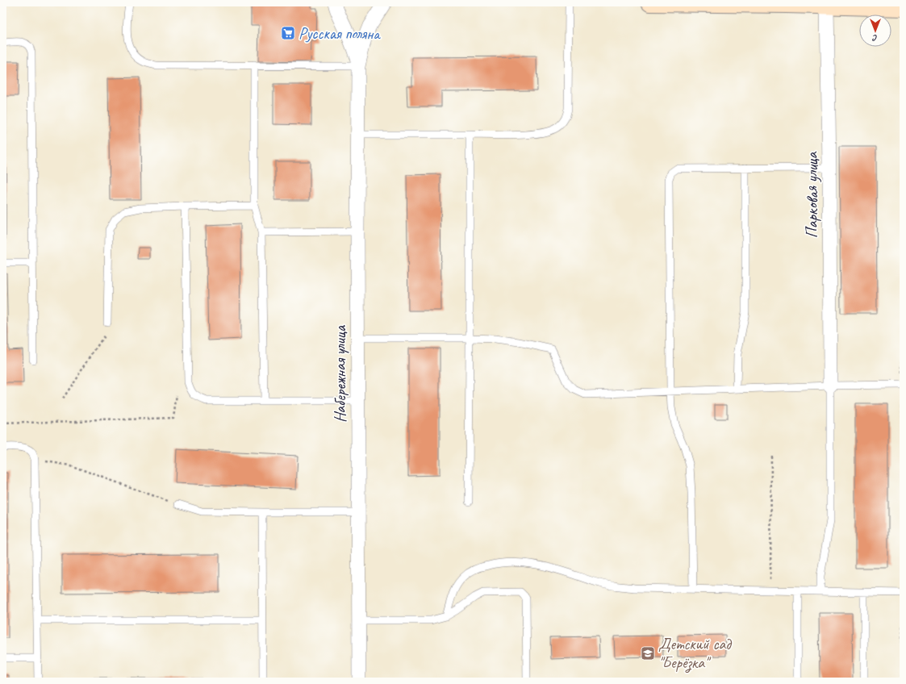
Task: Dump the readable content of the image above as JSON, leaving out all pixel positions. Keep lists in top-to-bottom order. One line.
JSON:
{"streets":{"street":["Парковая улица","Набережная улица"]},"places":{"supermarket":["Русская поляна"],"school or university":["Детский сад \"Берёзка\""]},"north":"bottom"}
